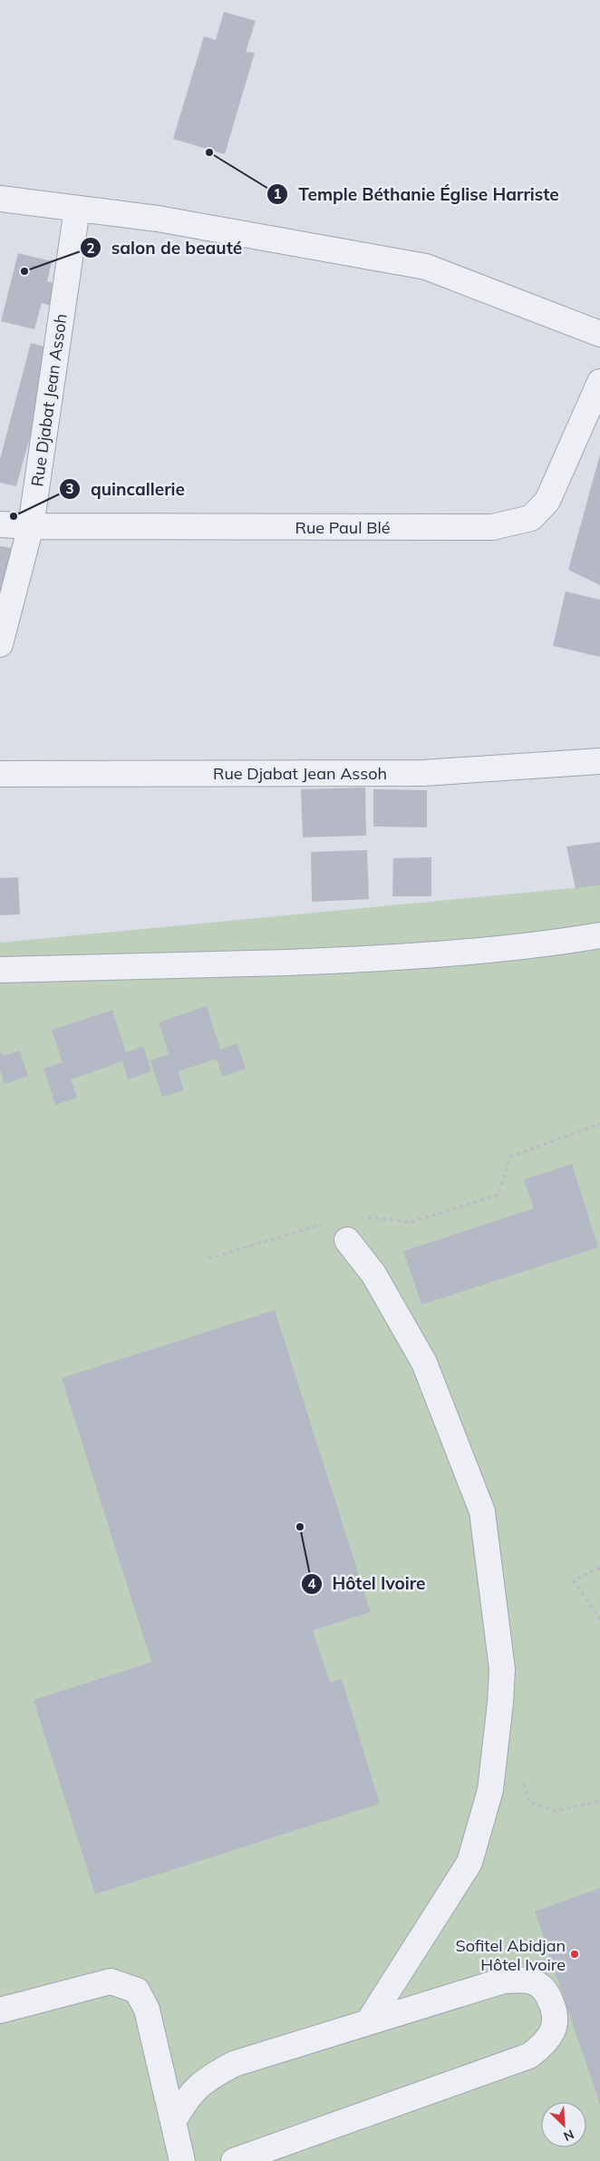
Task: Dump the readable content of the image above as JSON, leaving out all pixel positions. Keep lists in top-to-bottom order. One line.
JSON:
{"streets":{"street":["Rue Djabat Jean Assoh","Rue Paul Blé"]},"crossings":[["Rue Djabat Jean Assoh","Rue Paul Blé"]],"places":["Temple Béthanie Église Harriste","salon de beauté","quincallerie","Hôtel Ivoire","Sofitel Abidjan Hôtel Ivoire"],"north":"bottom right"}
